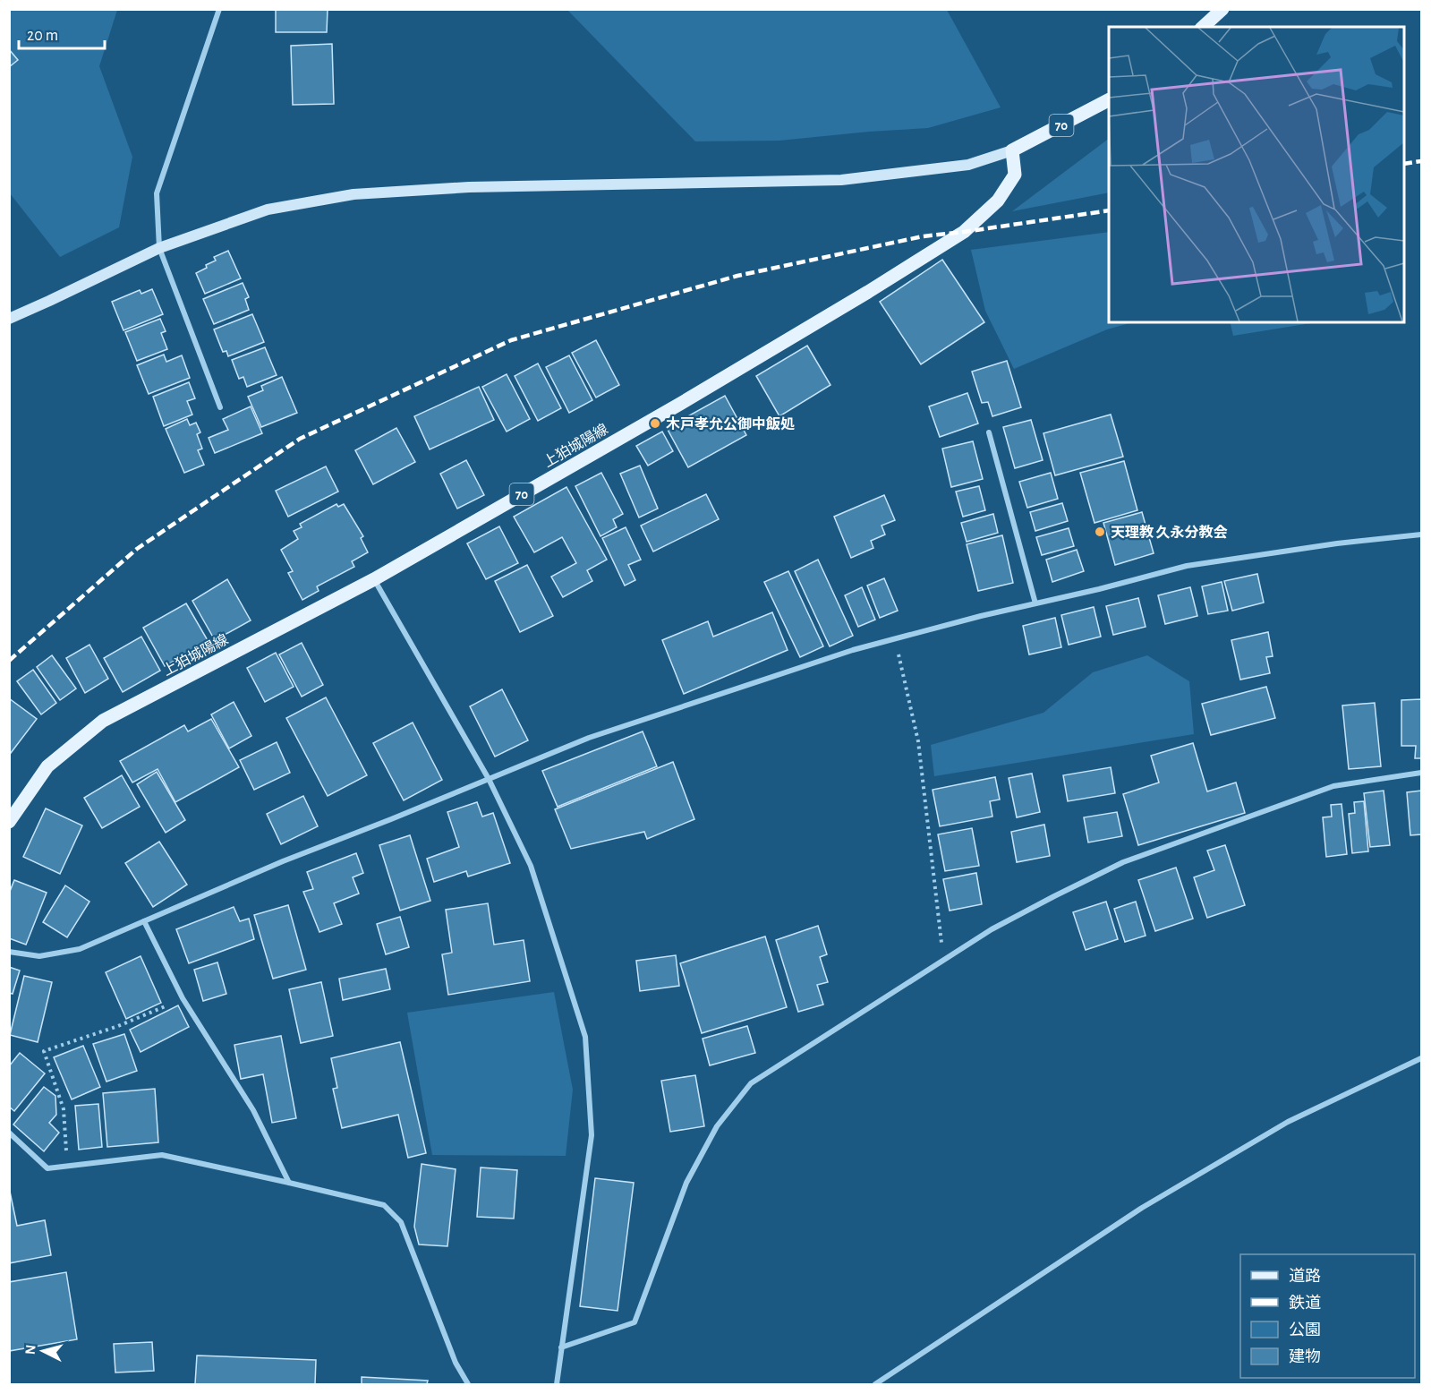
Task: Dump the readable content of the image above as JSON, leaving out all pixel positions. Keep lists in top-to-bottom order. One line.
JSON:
{"streets":{"main road":["70","上狛城陽線"]},"crossings":[["70","上狛城陽線"]],"places":["木戸孝允公御中飯処","天理教 久永分教会"],"legend":["道路","鉄道","公園","建物"],"scale_bar":"20 m","north":"left"}
